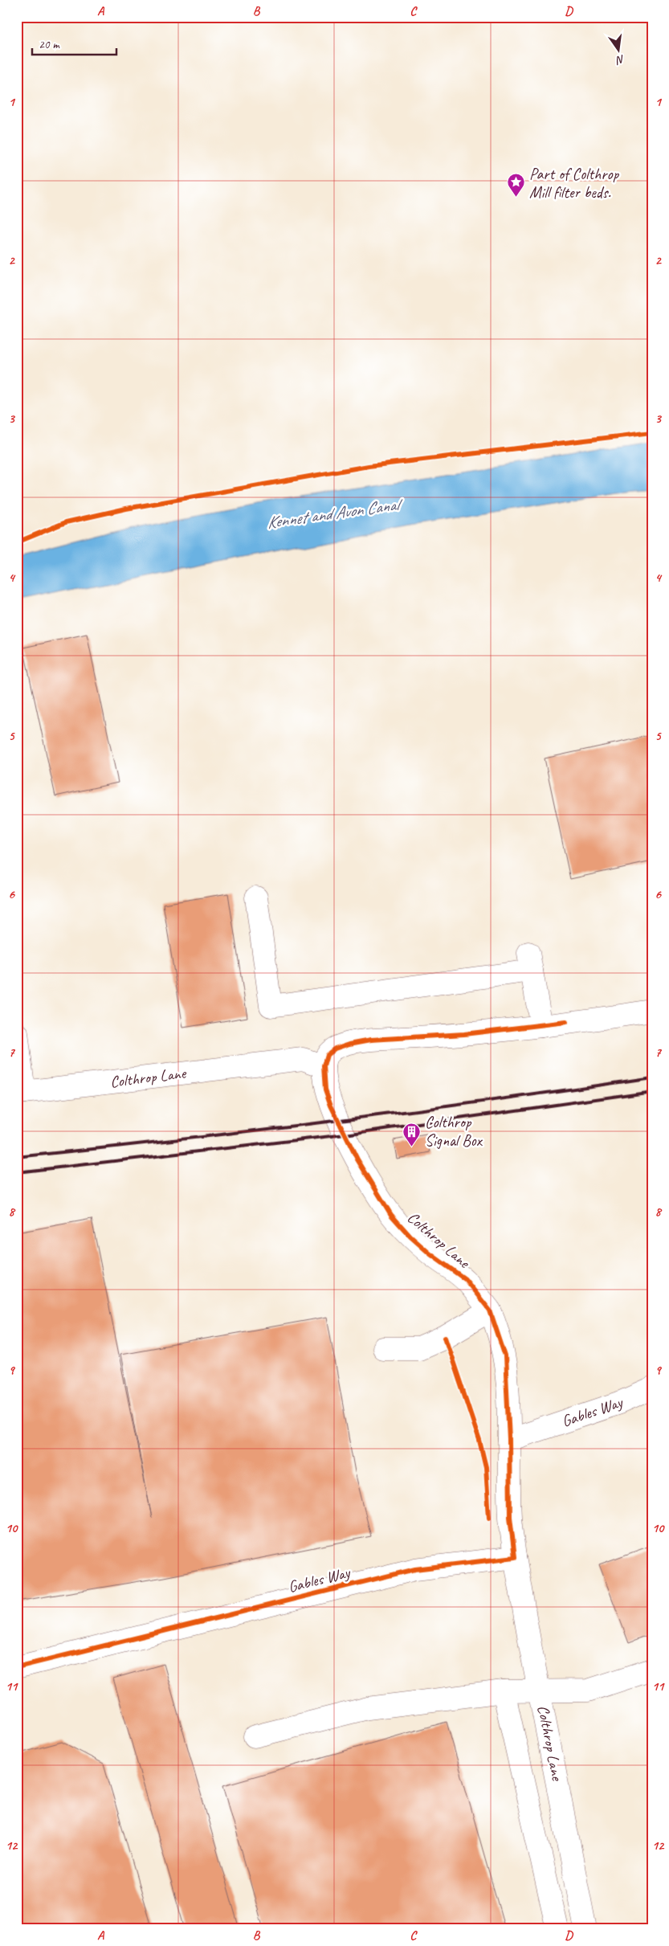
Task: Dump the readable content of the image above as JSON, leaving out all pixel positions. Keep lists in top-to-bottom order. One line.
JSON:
{"streets":{"street":["Colthrop Lane","Gables Way"]},"crossings":[["Colthrop Lane","Gables Way"]],"water":["Kennet and Avon Canal"],"places":{"place":["Part of Colthrop Mill filter beds."],"building":["Colthrop Signal Box"]},"scale_bar":"20 m","north":"bottom","grid":{"columns":["A","B","C","D"],"rows":["1","2","3","4","5","6","7","8","9","10","11","12"]}}
